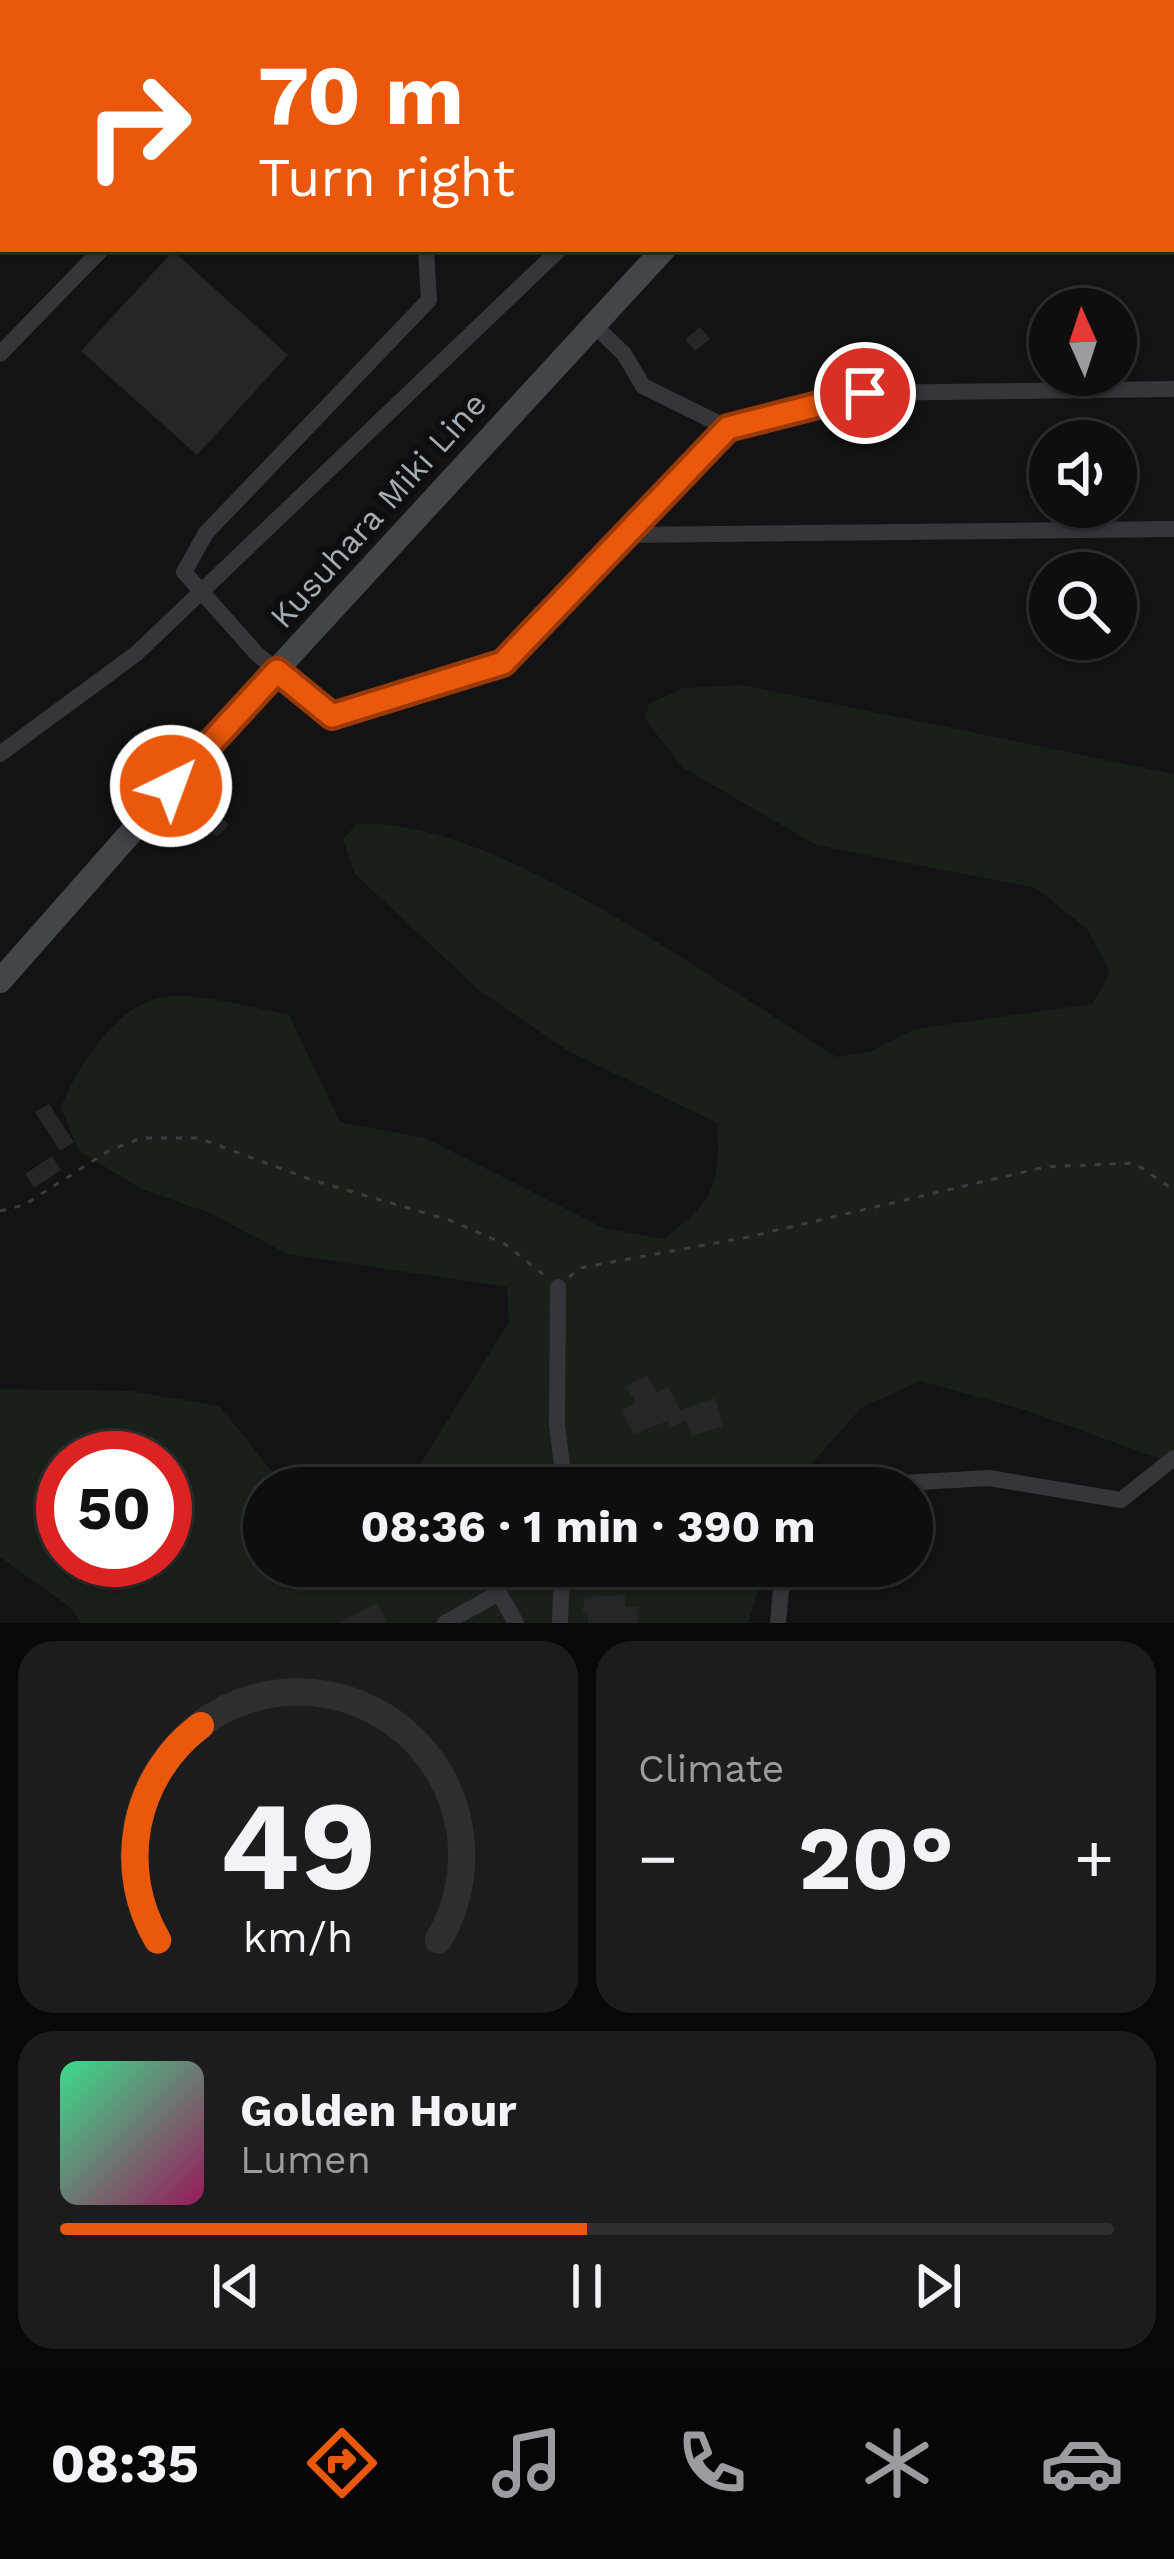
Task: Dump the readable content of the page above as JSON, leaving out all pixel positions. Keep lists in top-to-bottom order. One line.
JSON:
{"streets":{"main road":["Kusuhara Miki Line"]},"north":"top","page":{"turn":["70 m","Turn right"],"limit":"50","trip":"08:36 · 1 min · 390 m","tile":"Climate","heat":["−","20°","+"],"song":["Golden Hour","Lumen"],"tabs":"08:35","gauge":["49","km/h"]}}
